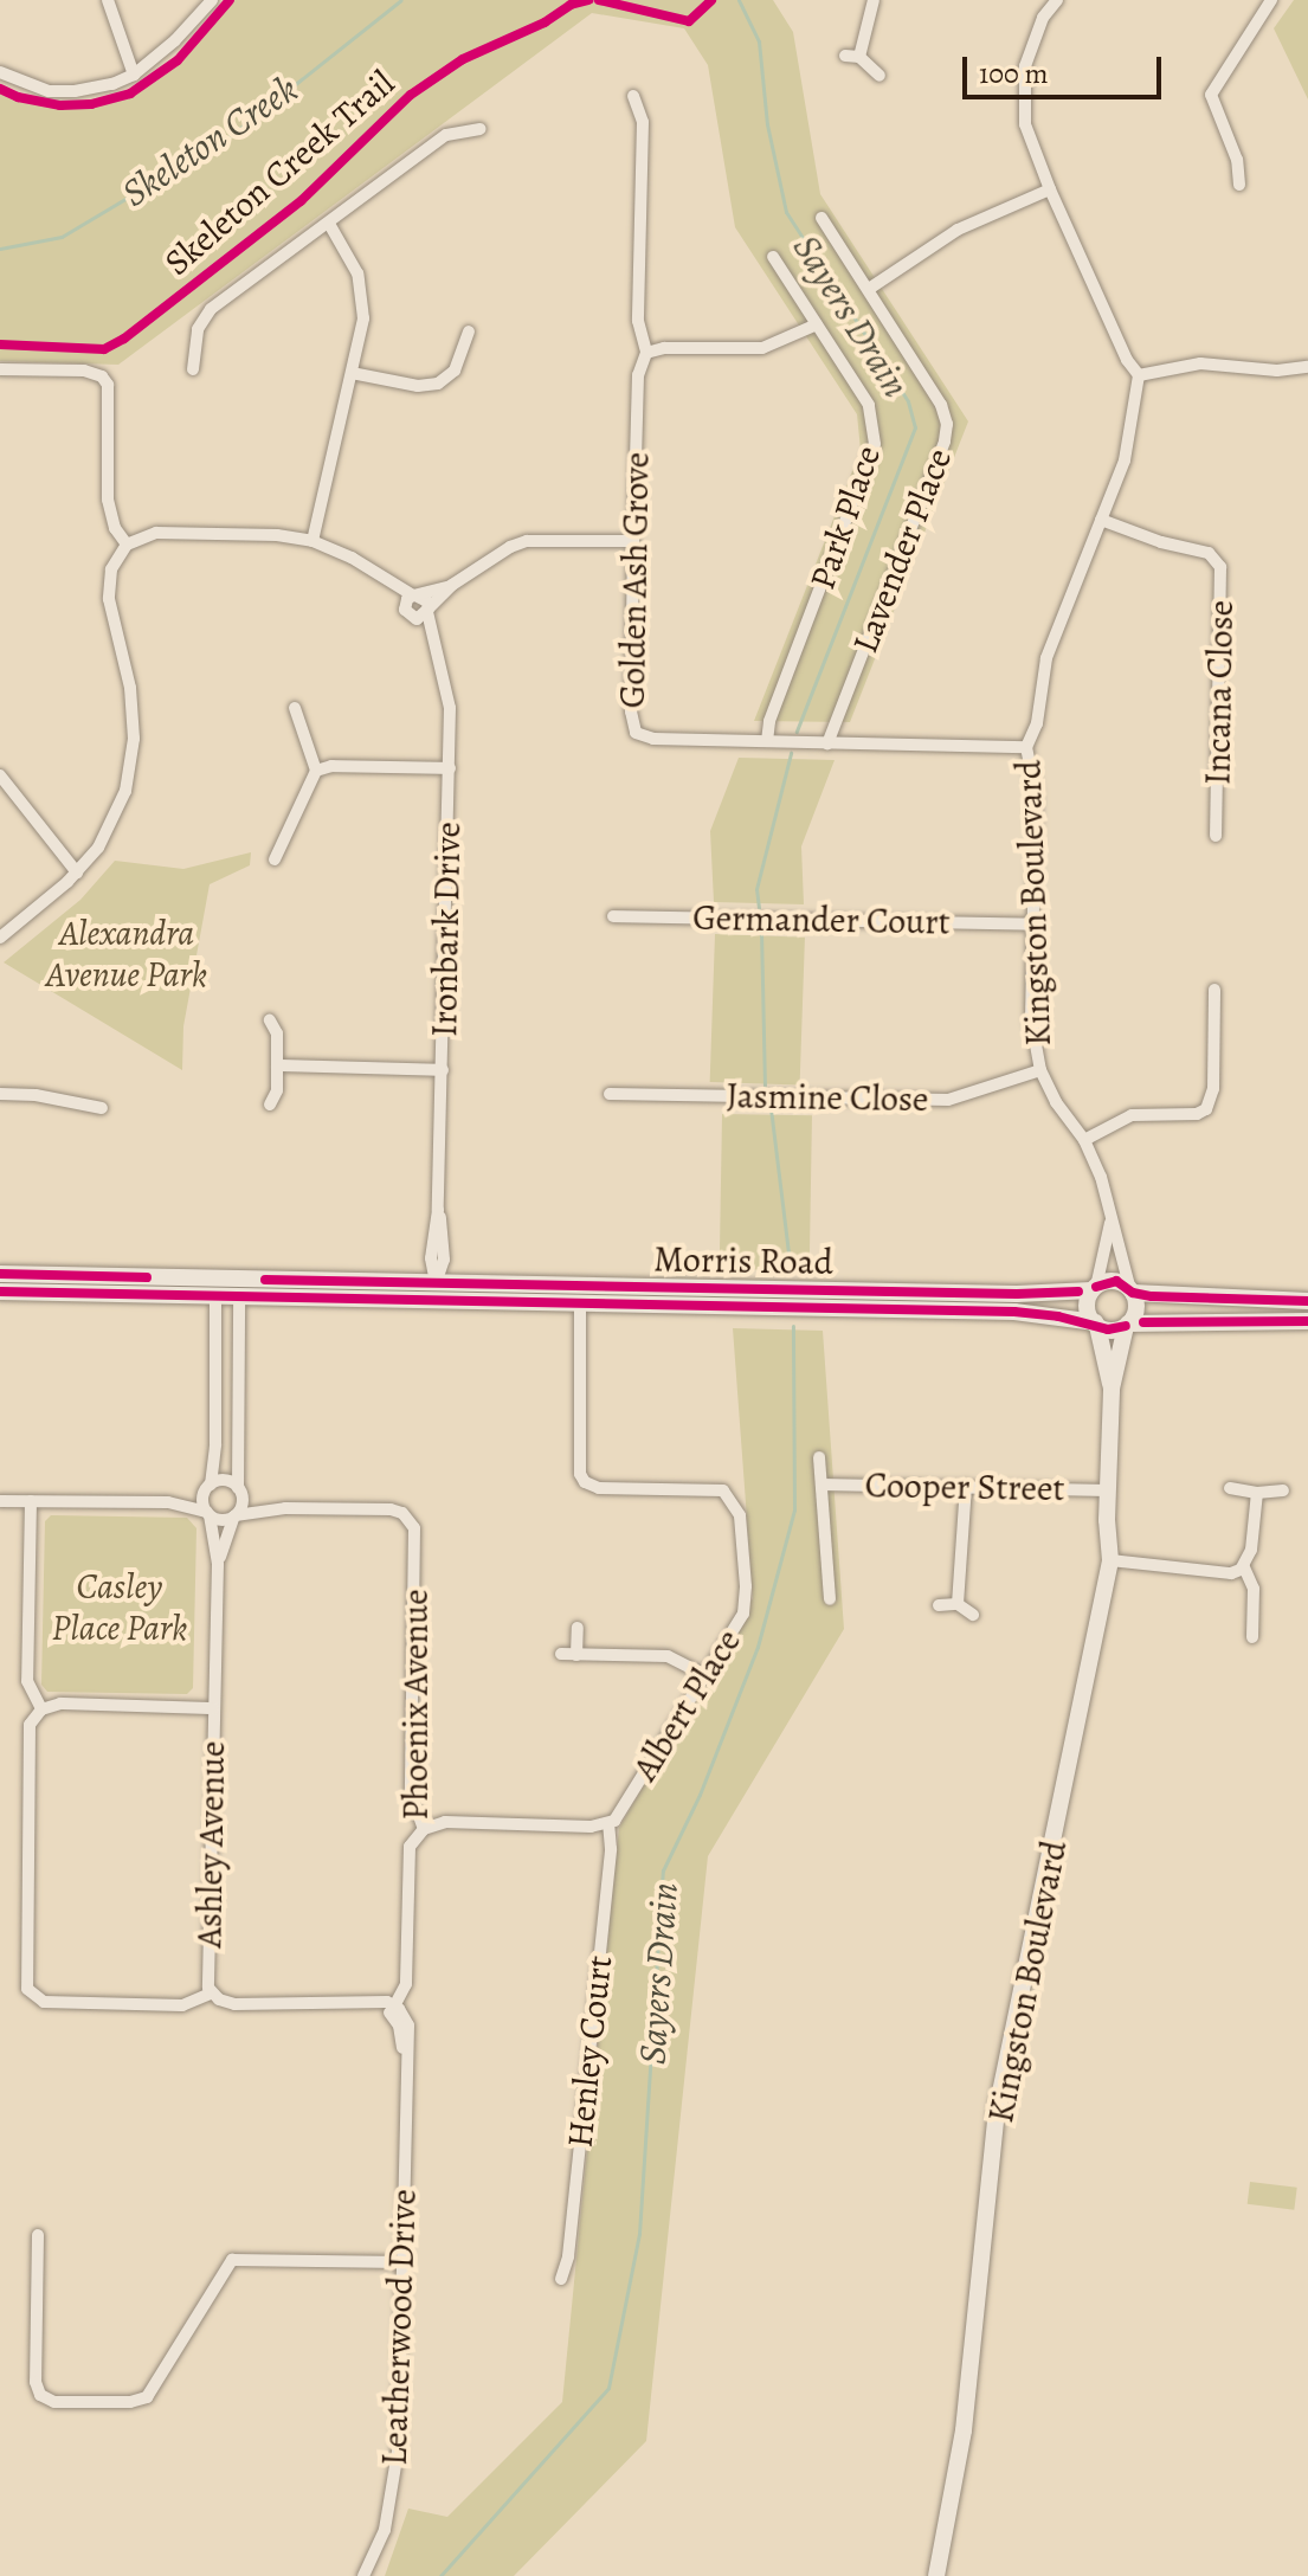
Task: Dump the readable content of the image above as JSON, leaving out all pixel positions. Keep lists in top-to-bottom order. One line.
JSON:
{"streets":{"street":["Park Place","Lavender Place","Golden Ash Grove","Incana Close","Kingston Boulevard","Germander Court","Ironbark Drive","Jasmine Close","Morris Road","Cooper Street","Phoenix Avenue","Albert Place","Ashley Avenue","Henley Court","Leatherwood Drive"],"cycle path":["Skeleton Creek Trail"]},"crossings":[["Park Place","Golden Ash Grove"],["Lavender Place","Golden Ash Grove"],["Golden Ash Grove","Kingston Boulevard"],["Incana Close","Kingston Boulevard"],["Kingston Boulevard","Germander Court"],["Kingston Boulevard","Jasmine Close"],["Kingston Boulevard","Morris Road"],["Kingston Boulevard","Cooper Street"],["Ironbark Drive","Morris Road"],["Morris Road","Albert Place"],["Phoenix Avenue","Ashley Avenue"],["Phoenix Avenue","Leatherwood Drive"],["Albert Place","Henley Court"],["Ashley Avenue","Leatherwood Drive"]],"water":["Skeleton Creek","Sayers Drain"],"parks":["Alexandra Avenue Park","Casley Place Park"],"scale_bar":"100 m"}
